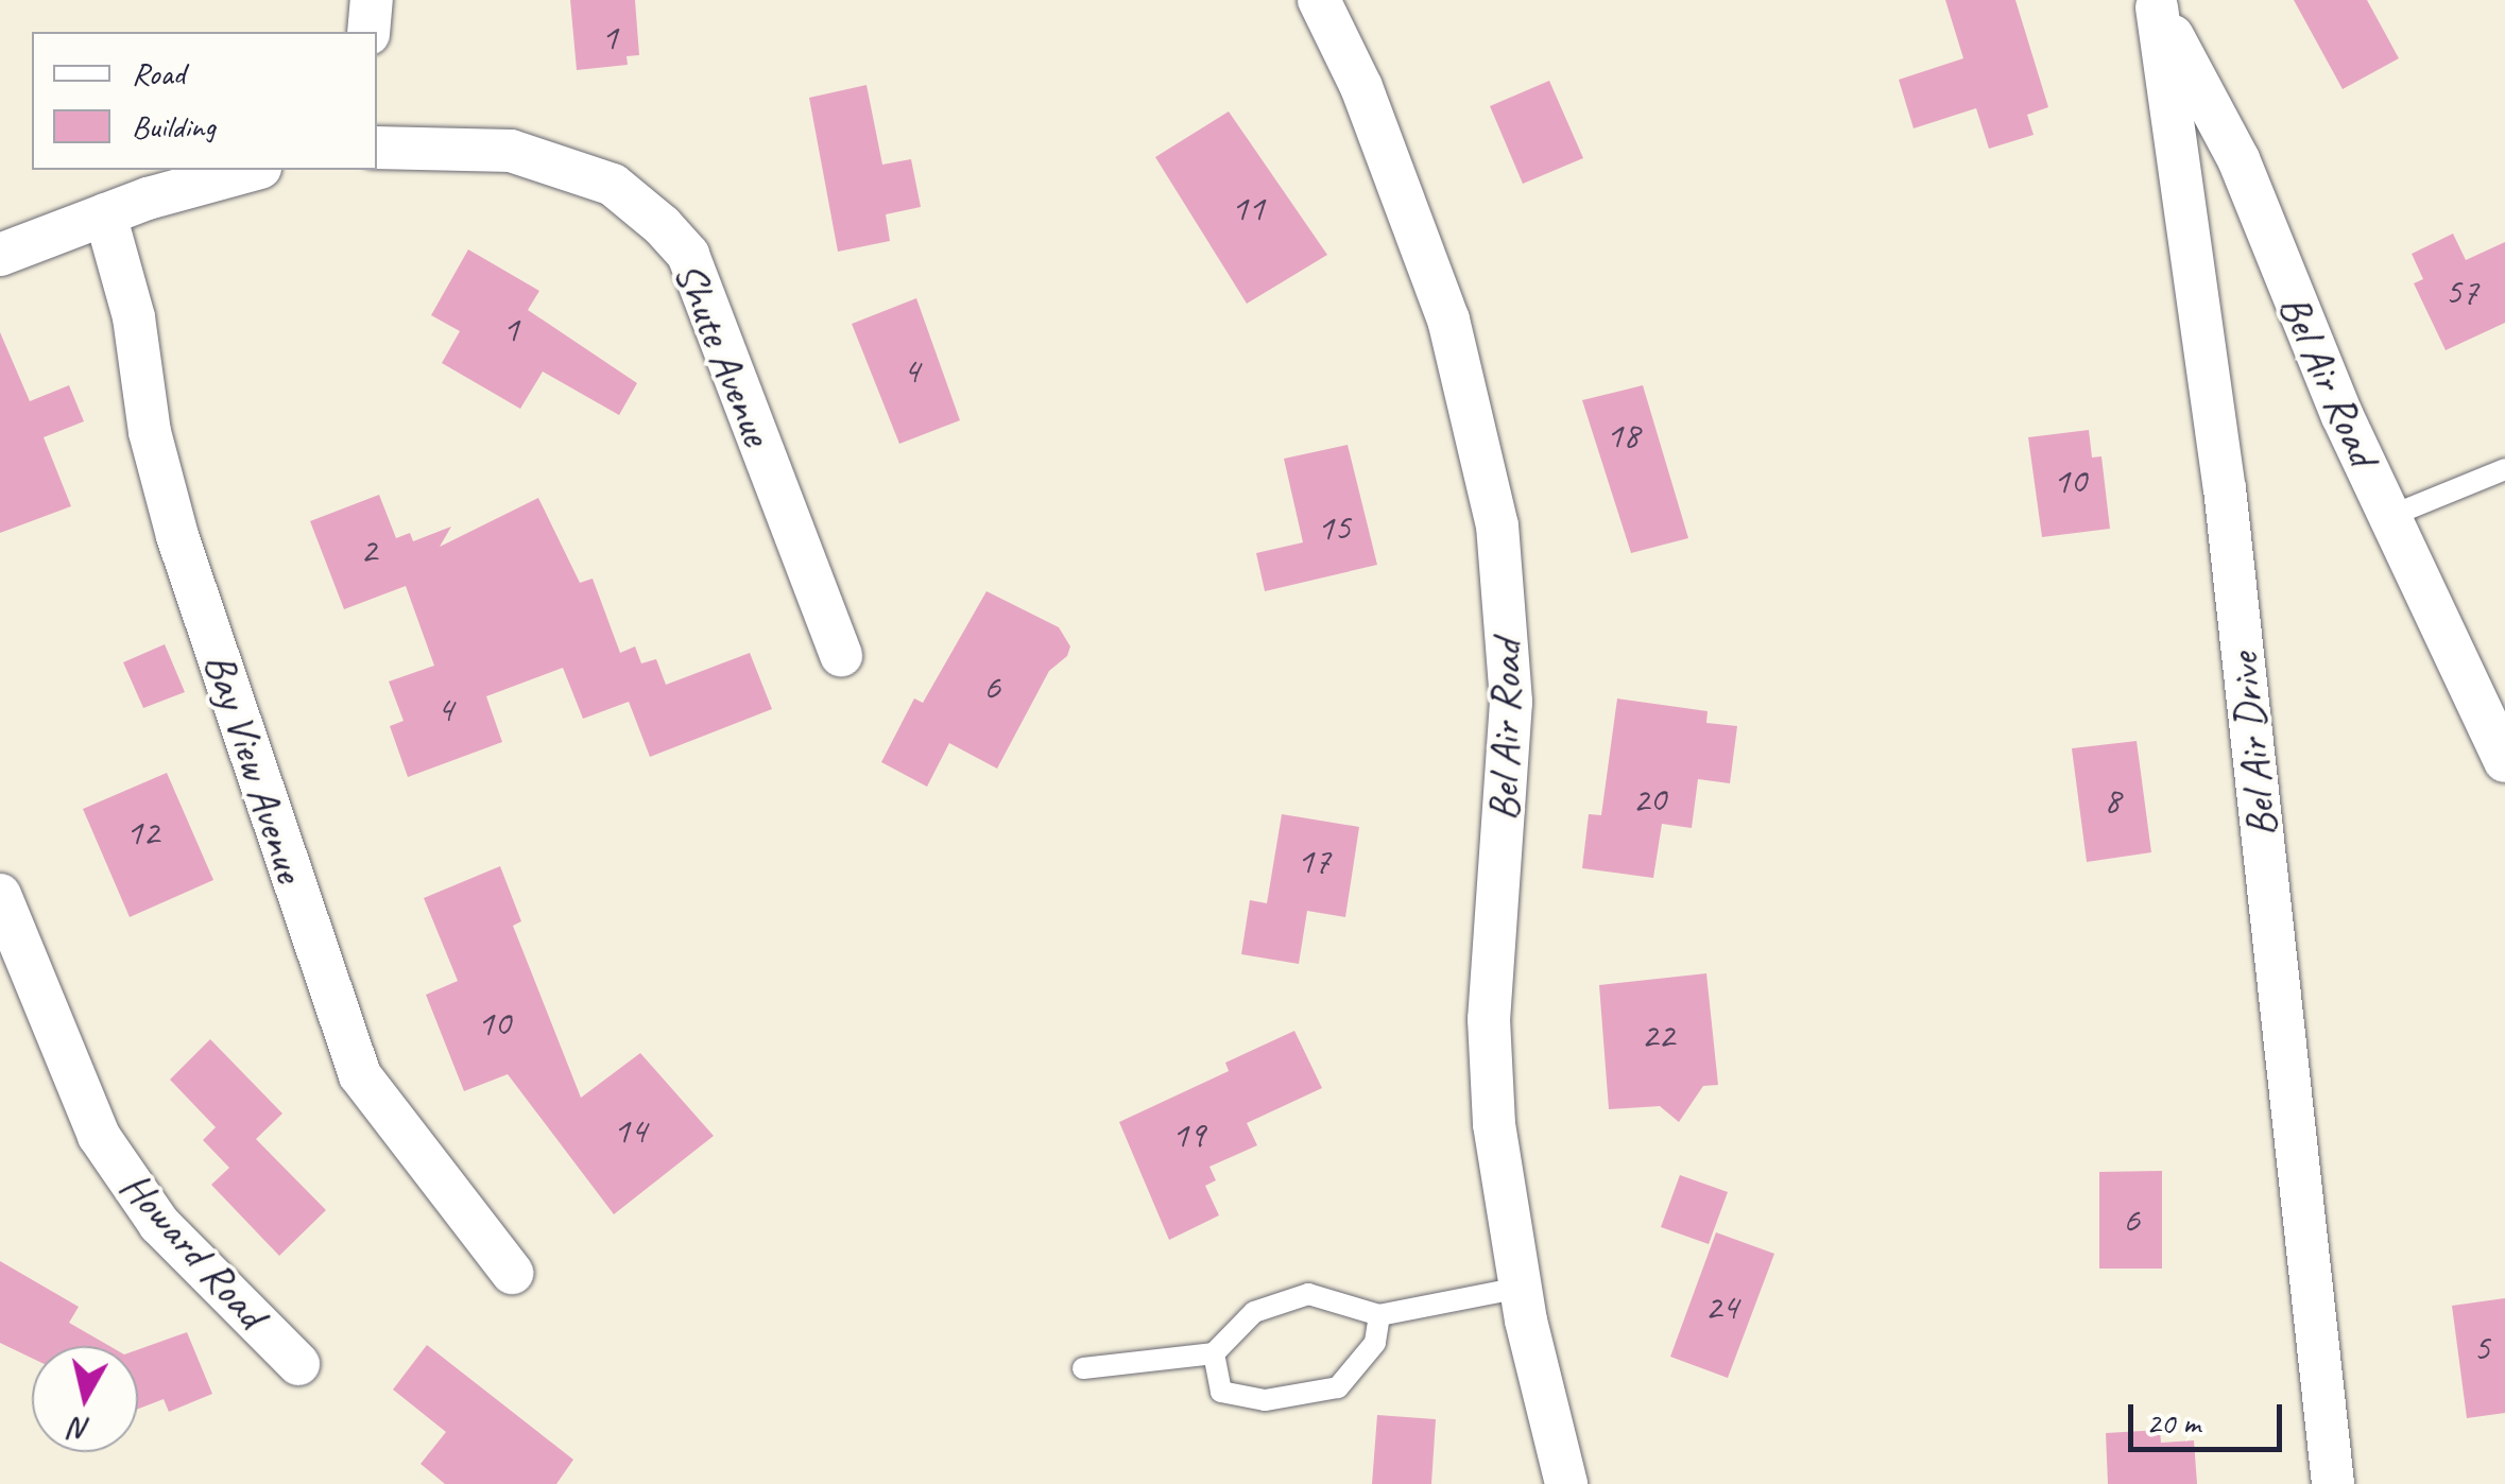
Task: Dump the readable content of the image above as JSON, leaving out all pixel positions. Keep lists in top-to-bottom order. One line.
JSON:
{"streets":{"street":["Shute Avenue","Bel Air Road","Bel Air Drive","Bay View Avenue","Howard Road"]},"crossings":[["Bel Air Road","Bel Air Drive"]],"house_numbers":["1","11","57","1","4","18","10","15","2","6","4","20","8","12","17","10","22","14","19","6","24","5"],"legend":["Road","Building"],"scale_bar":"20 m","north":"bottom"}
